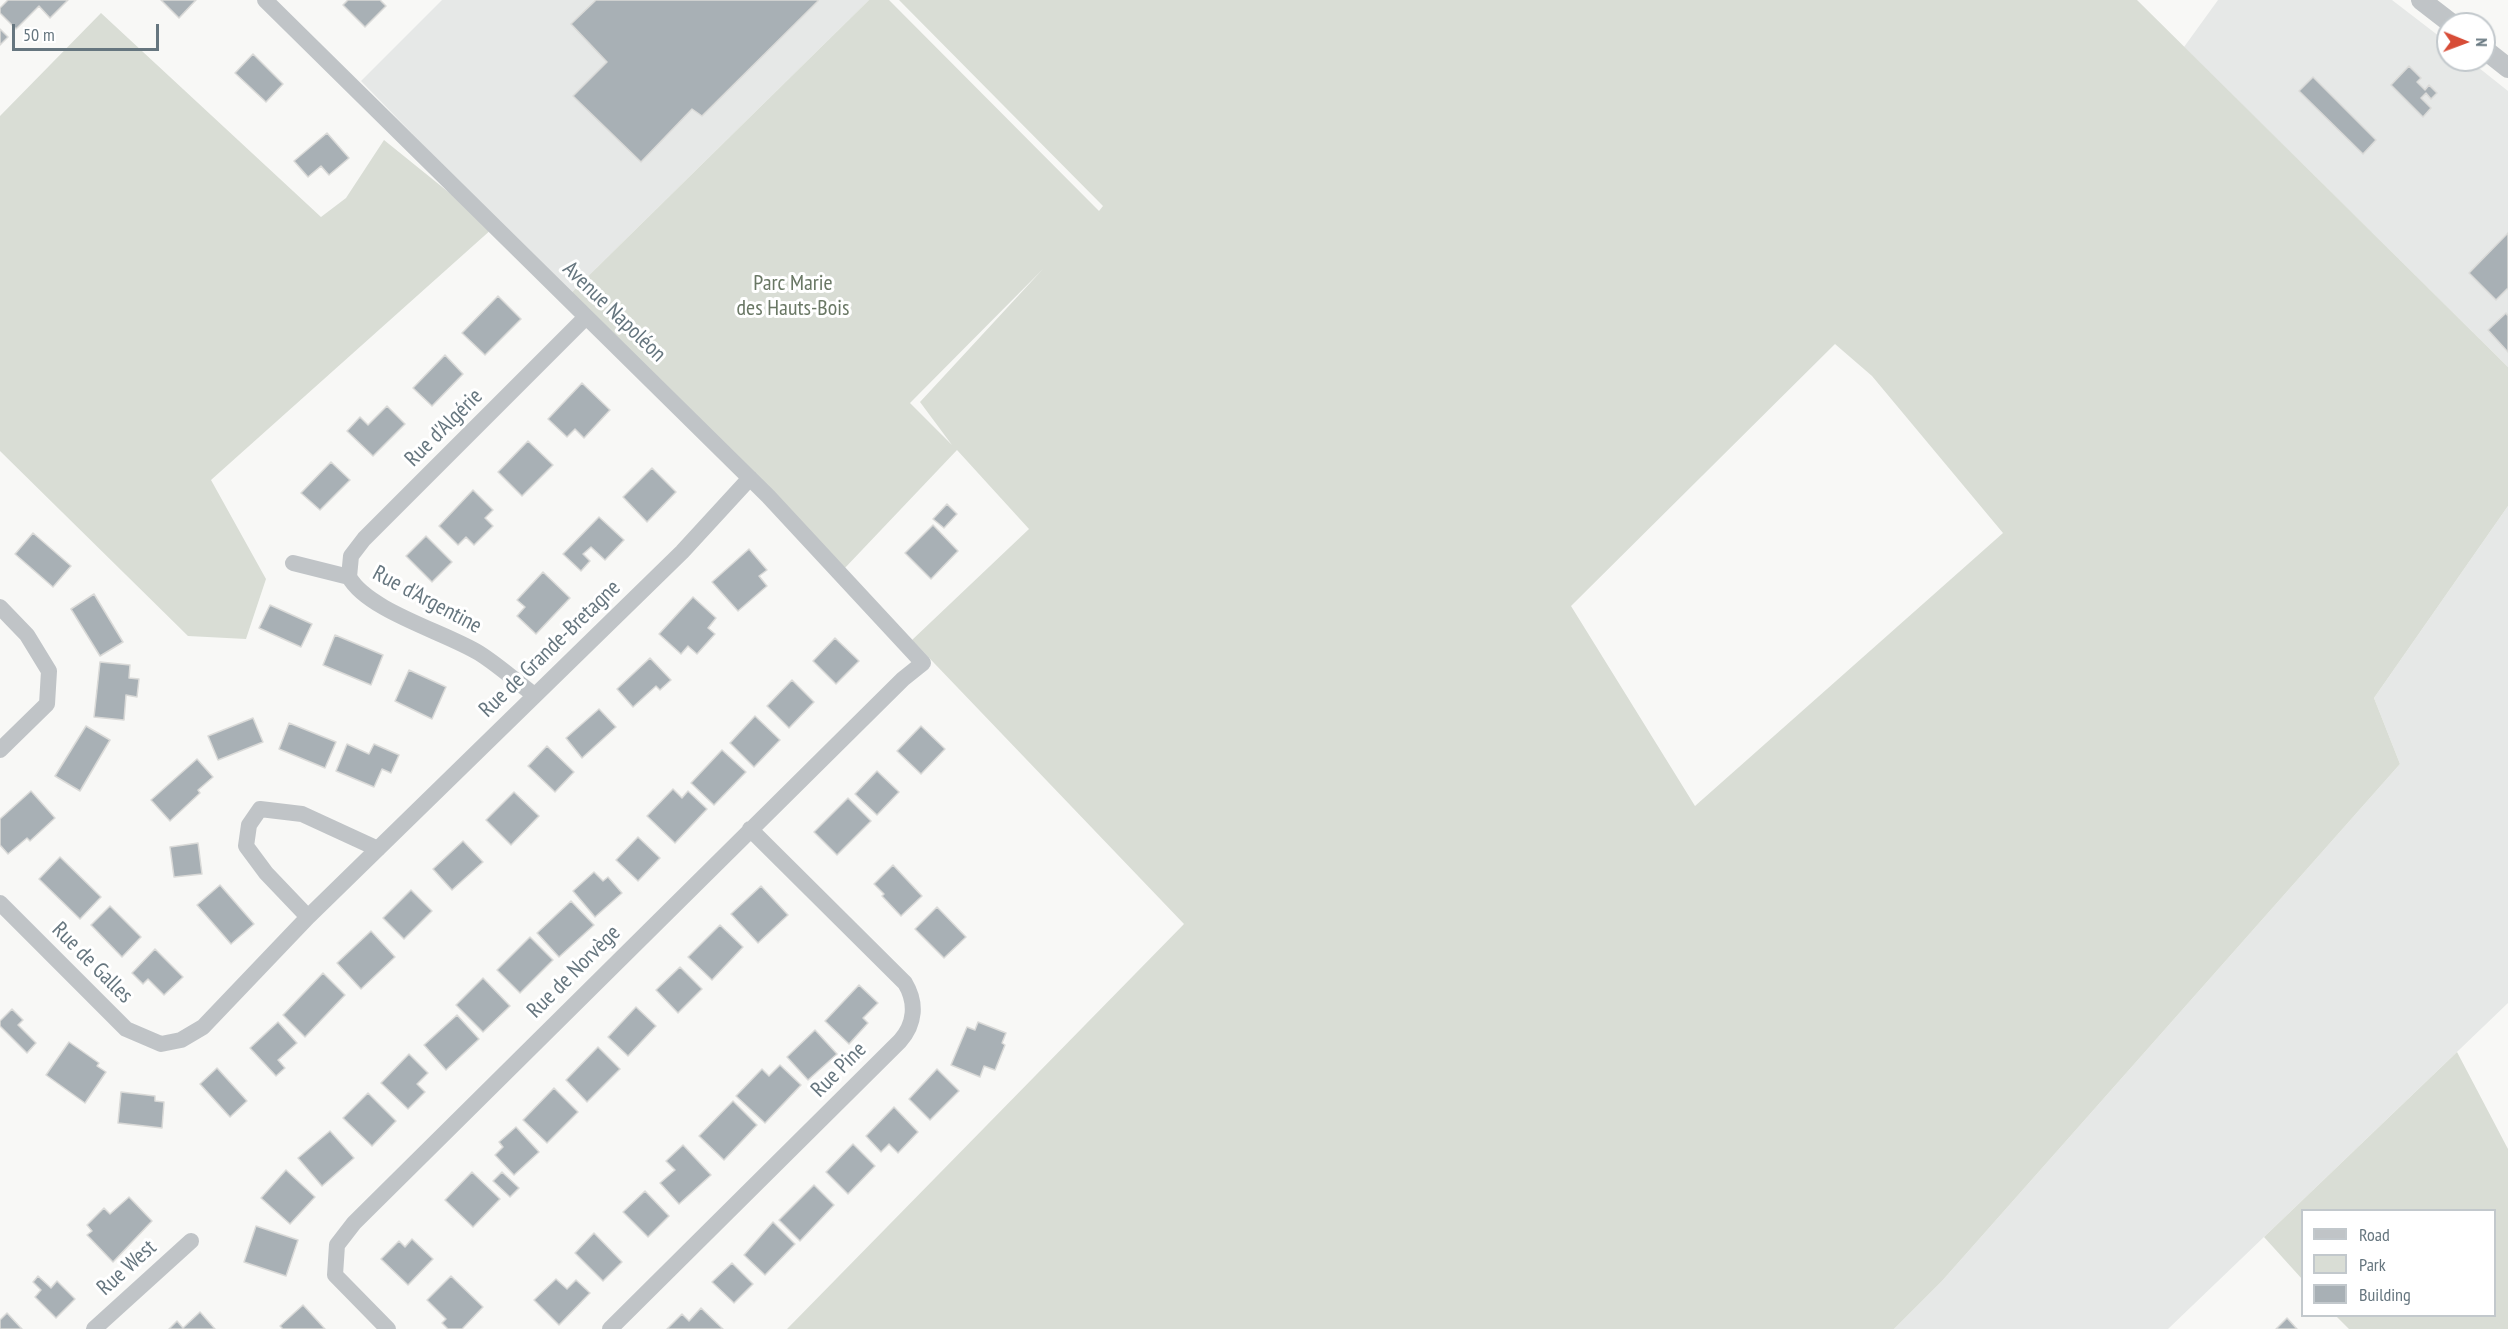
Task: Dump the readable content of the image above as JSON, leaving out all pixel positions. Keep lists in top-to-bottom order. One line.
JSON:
{"streets":{"street":["Avenue Napoléon","Rue d'Algérie","Rue d'Argentine","Rue de Grande-Bretagne","Rue de Galles","Rue de Norvège","Rue Pine","Rue West"]},"crossings":[["Avenue Napoléon","Rue d'Algérie"],["Avenue Napoléon","Rue de Grande-Bretagne"],["Avenue Napoléon","Rue de Norvège"],["Rue d'Algérie","Rue d'Argentine"],["Rue d'Argentine","Rue de Grande-Bretagne"],["Rue de Grande-Bretagne","Rue de Galles"],["Rue de Norvège","Rue Pine"]],"parks":["Parc Marie des Hauts-Bois"],"legend":["Road","Park","Building"],"scale_bar":"50 m","north":"right"}
